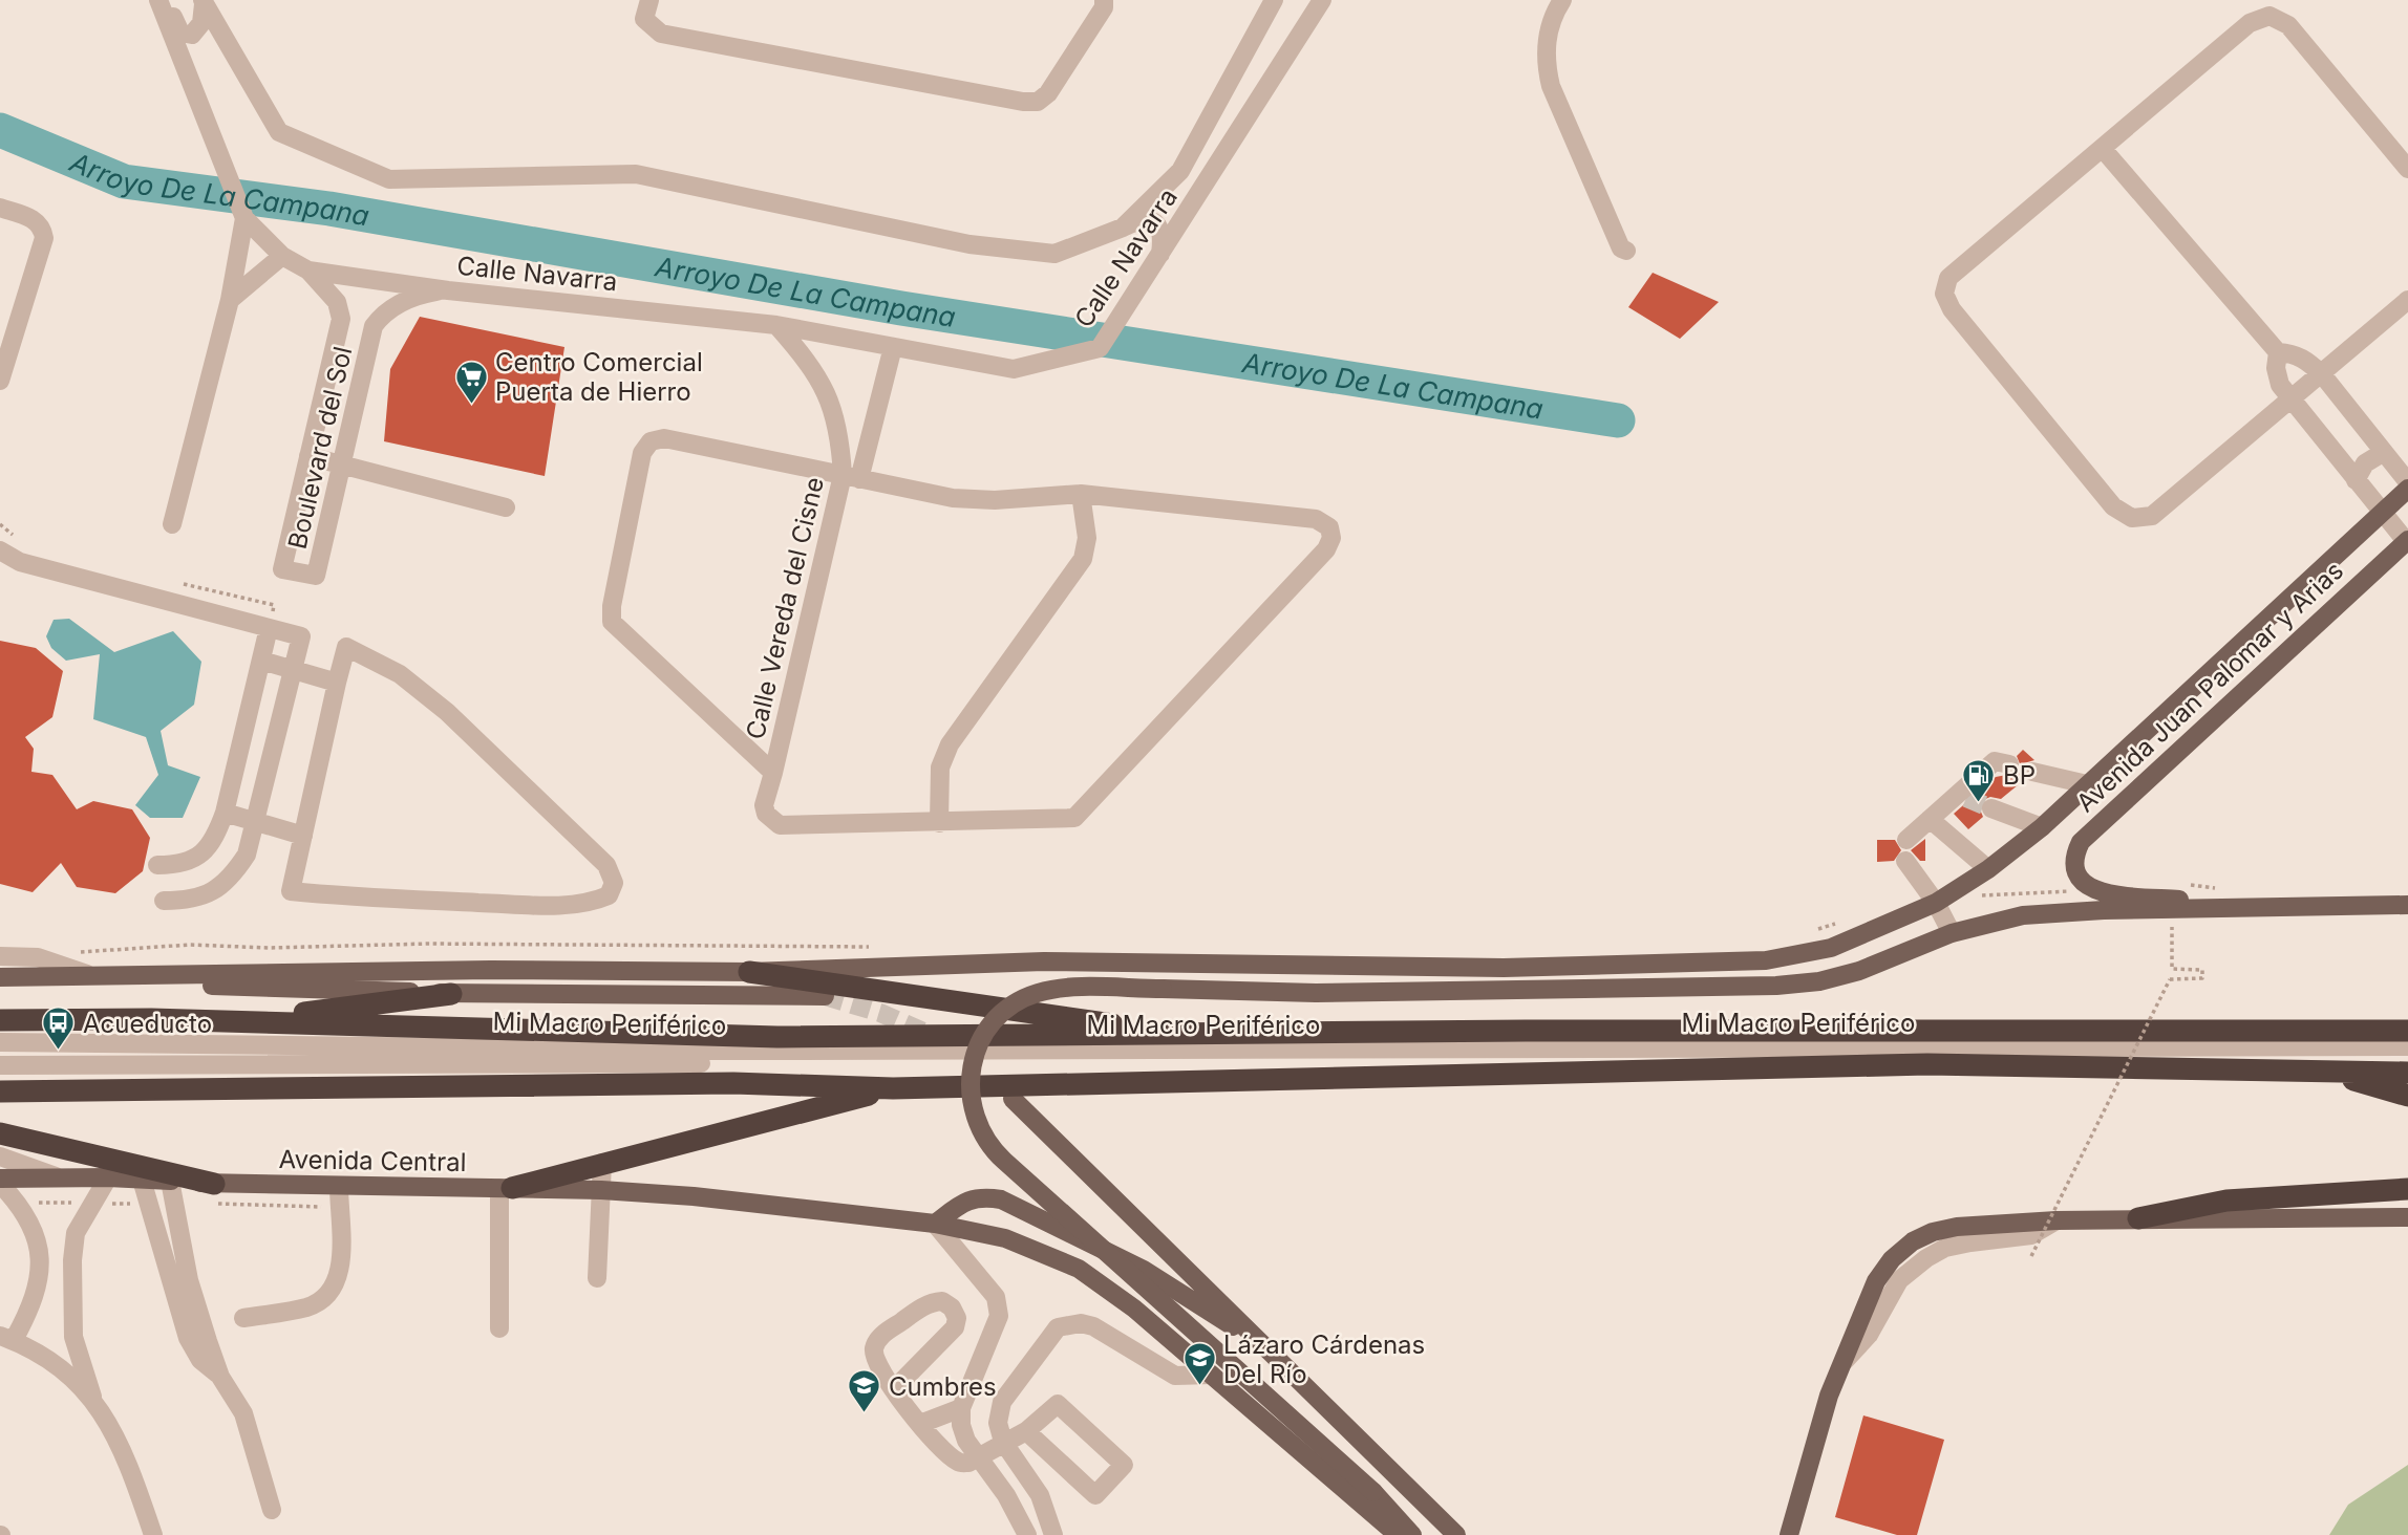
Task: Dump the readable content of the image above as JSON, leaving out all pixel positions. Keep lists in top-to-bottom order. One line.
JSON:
{"streets":{"main road":["Avenida Juan Palomar y Arias","Avenida Central"],"street":["Calle Navarra","Boulevard del Sol","Calle Vereda del Cisne","Mi Macro Periférico"]},"crossings":[["Calle Navarra","Boulevard del Sol"],["Calle Navarra","Calle Vereda del Cisne"]],"water":["Arroyo De La Campana"],"places":{"supermarket":["Centro Comercial Puerta de Hierro"],"fuel station":["BP"],"bus stop":["Acueducto"],"school or university":["Lázaro Cárdenas Del Río","Cumbres"]}}
